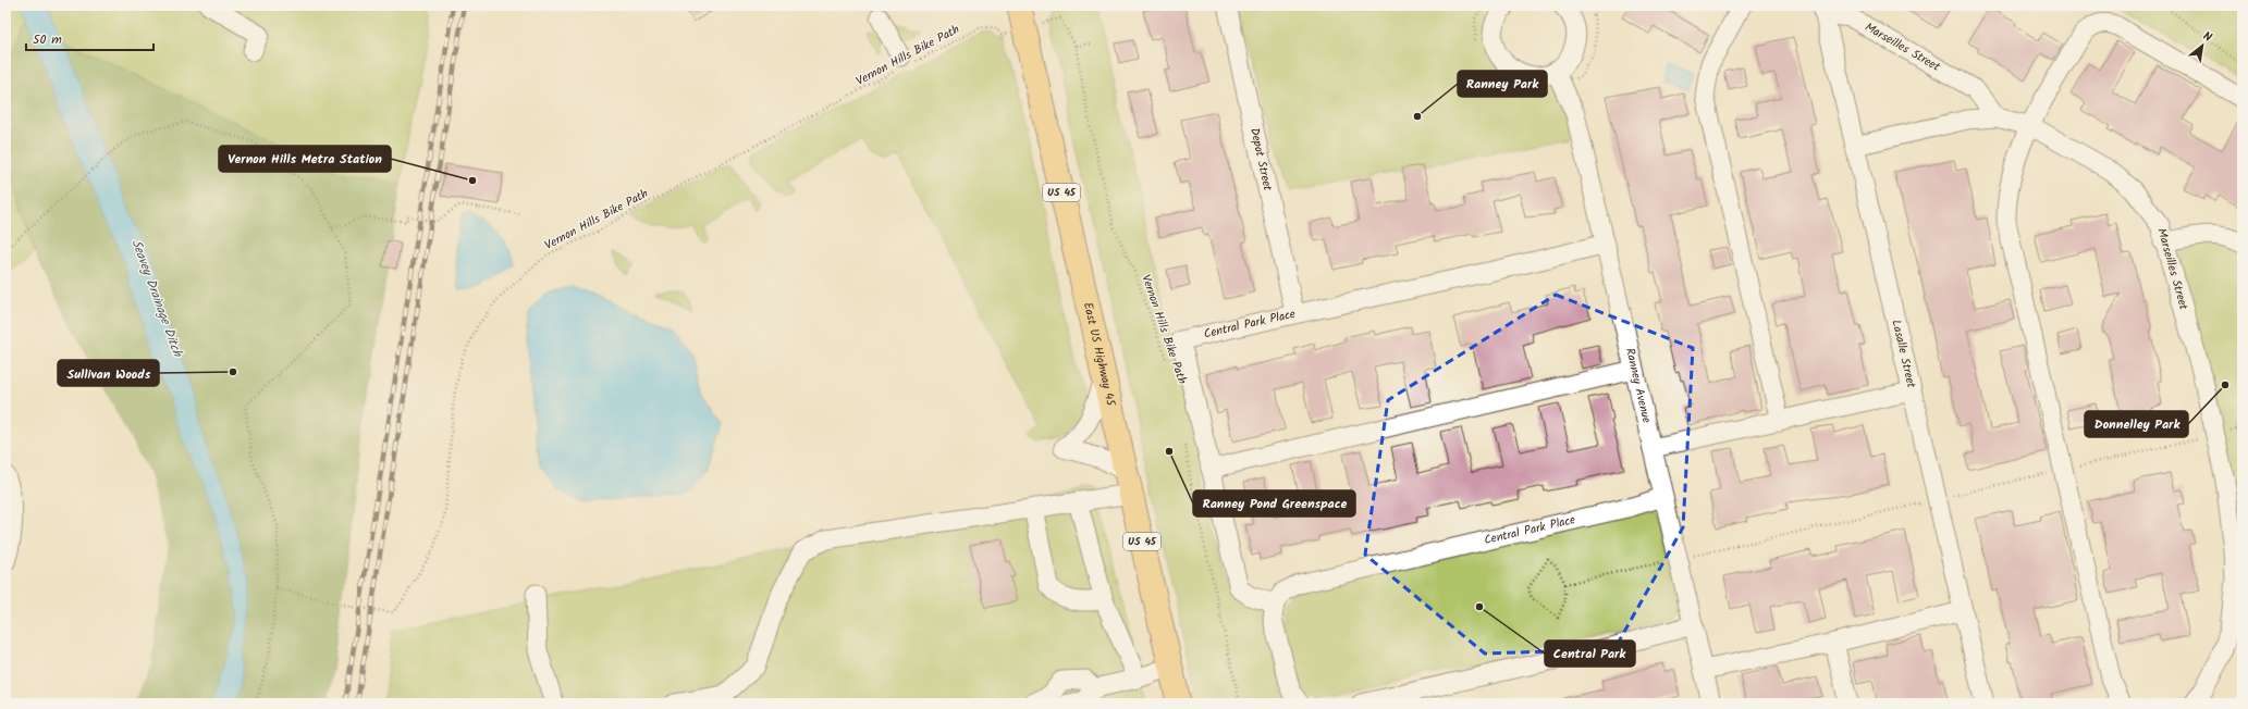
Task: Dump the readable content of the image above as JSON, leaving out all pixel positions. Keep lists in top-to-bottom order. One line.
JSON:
{"streets":{"main road":["US 45","East US Highway 45"],"street":["Marseilles Street","Depot Street","Central Park Place","Lasalle Street","Ranney Avenue"],"path":["Vernon Hills Bike Path"]},"crossings":[["Marseilles Street","Lasalle Street"],["Depot Street","Central Park Place"],["Central Park Place","Ranney Avenue"]],"water":["Seavey Drainage Ditch"],"places":["Ranney Park","Vernon Hills Metra Station","Sullivan Woods","Donnelley Park","Ranney Pond Greenspace","Central Park"],"scale_bar":"50 m","north":"top right"}
